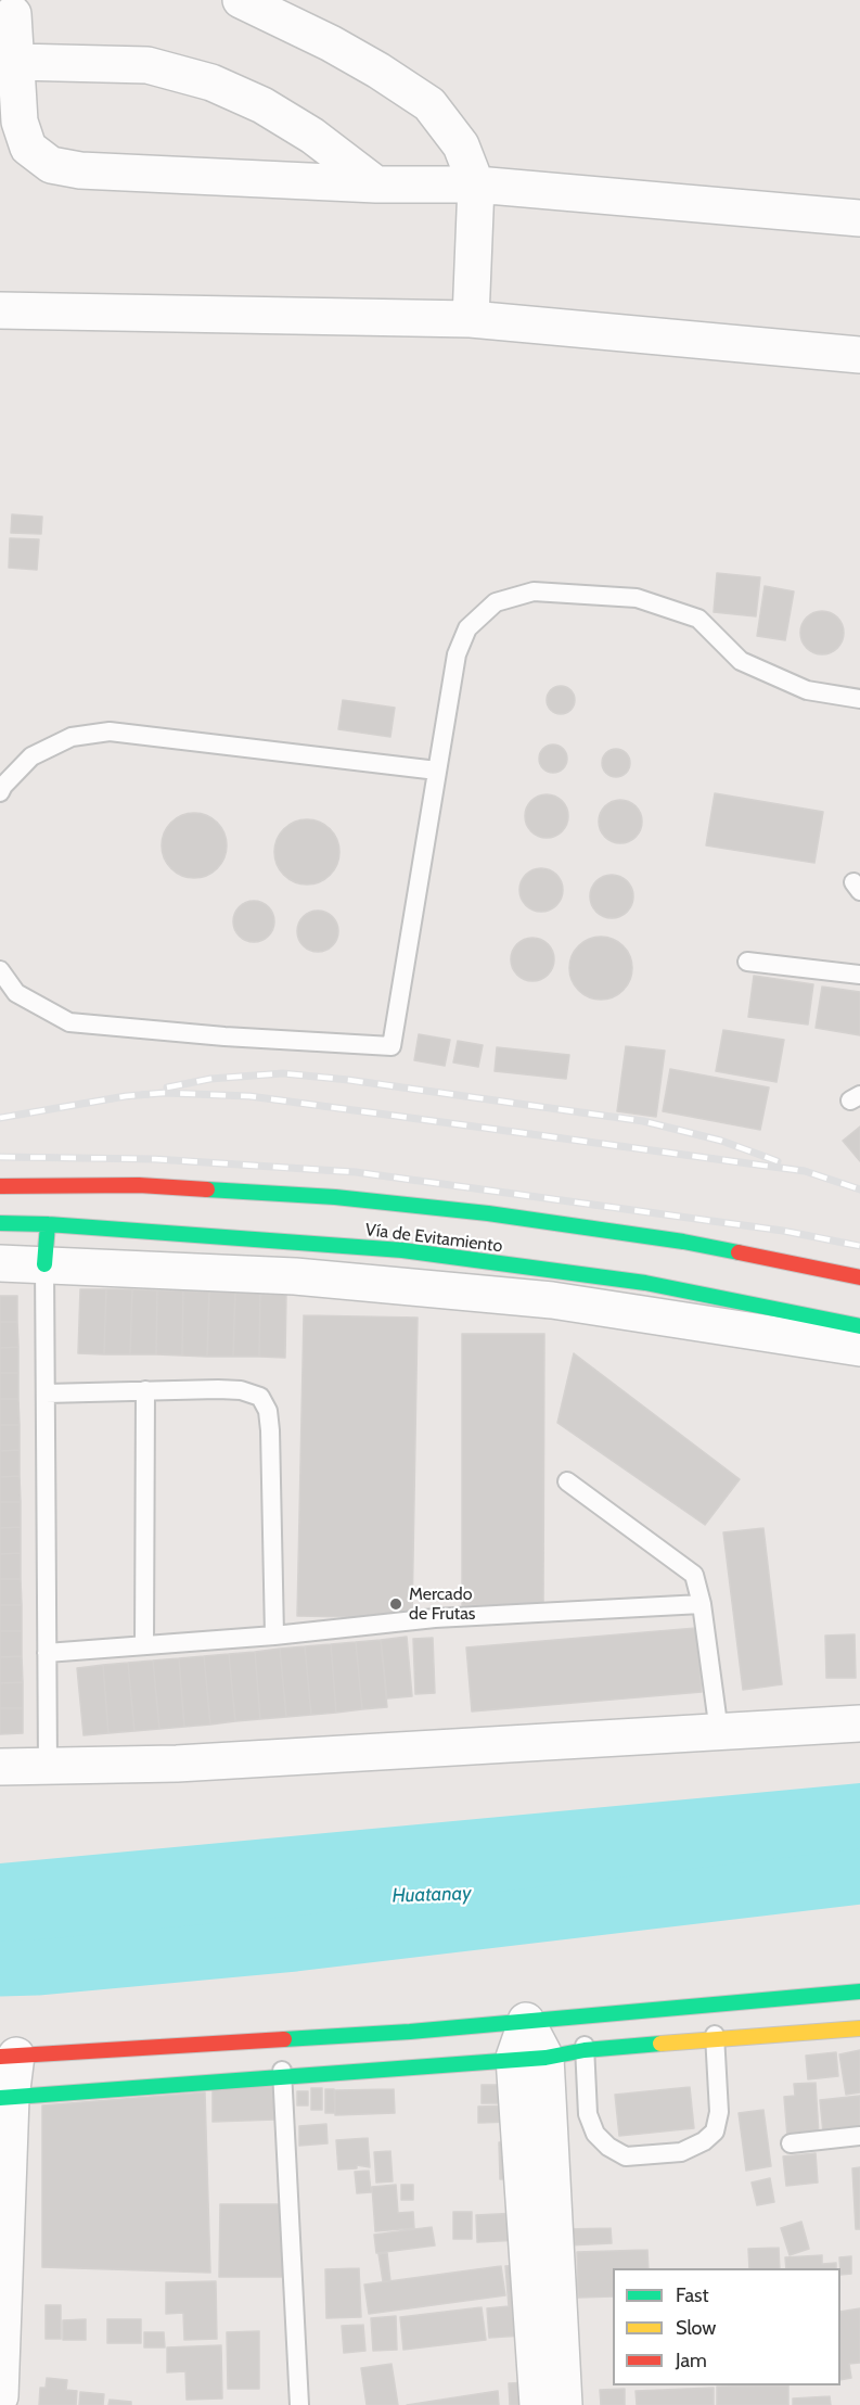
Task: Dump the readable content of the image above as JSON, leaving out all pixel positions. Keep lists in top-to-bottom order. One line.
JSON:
{"streets":{"main road":["Vía de Evitamiento"]},"water":["Huatanay"],"places":["Mercado de Frutas"],"legend":["Fast","Slow","Jam"]}
